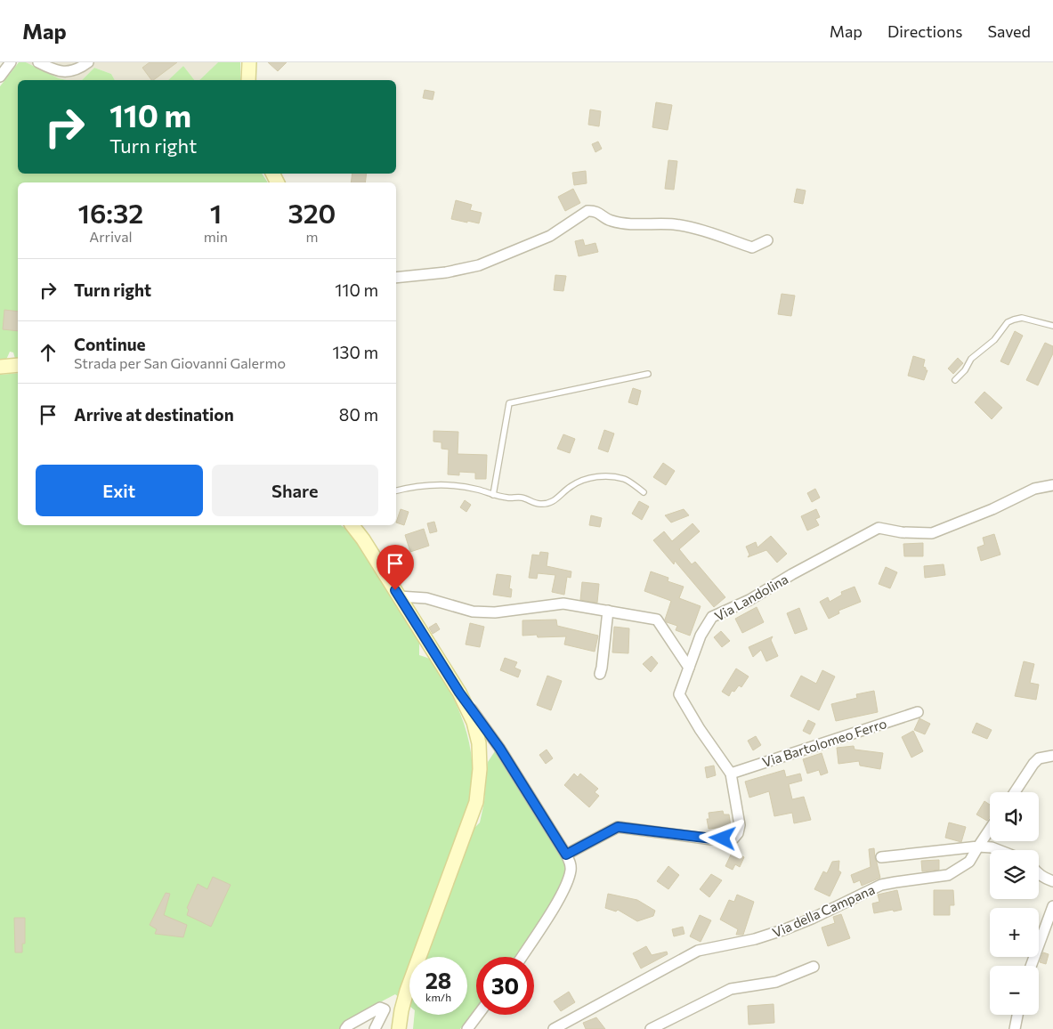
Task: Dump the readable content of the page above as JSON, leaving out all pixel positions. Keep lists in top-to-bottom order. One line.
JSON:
{"streets":{"street":["Via Landolina","Via Bartolomeo Ferro","Via della Campana"]},"crossings":[["Via Landolina","Via Bartolomeo Ferro"]],"page":{"header":"Map","nav":["Map","Directions","Saved"],"turn":["110 m","Turn right"],"eta":["16:32","Arrival","1","min","320","m"],"list":[{"name":"Turn right","value":"110 m"},{"name":"Continue","note":"Strada per San Giovanni Galermo","value":"130 m"},{"name":"Arrive at destination","value":"80 m"}],"buttons":["Exit","Share"],"map_buttons":["+","−"],"speed":"28 km/h","limit":"30"}}
